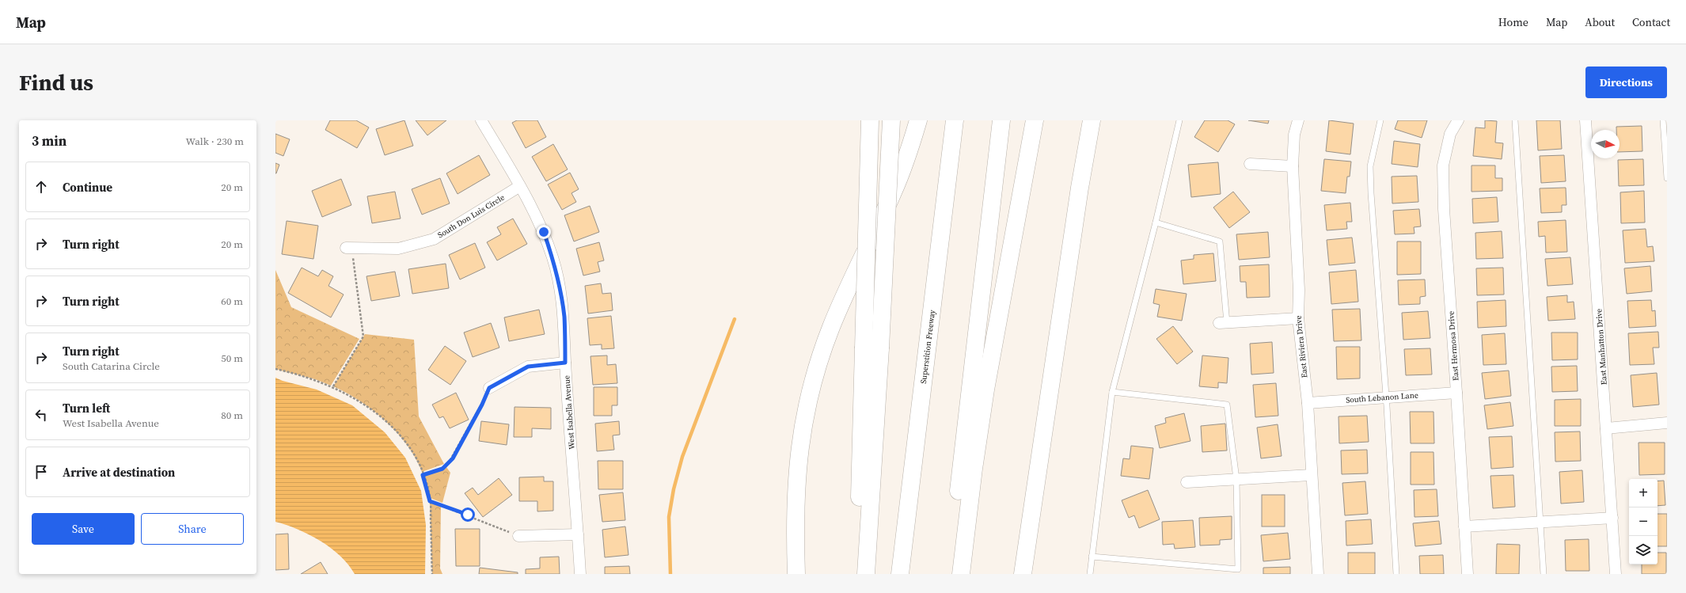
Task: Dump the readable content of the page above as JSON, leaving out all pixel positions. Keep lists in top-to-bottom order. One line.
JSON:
{"streets":{"highway":["Superstition Freeway"],"street":["South Don Luis Circle","East Hermosa Drive","East Riviera Drive","East Manhatton Drive","South Lebanon Lane","West Isabella Avenue"]},"crossings":[["South Don Luis Circle","West Isabella Avenue"],["East Hermosa Drive","South Lebanon Lane"],["East Riviera Drive","South Lebanon Lane"]],"north":"right","page":{"header":"Map","nav":["Home","Map","About","Contact"],"buttons":["Directions",["Save","Share"]],"title":"Find us","heading":["3 min","Walk · 230 m"],"list":[["Continue","20 m"],["Turn right","20 m"],["Turn right","60 m"],["Turn right","South Catarina Circle","50 m"],["Turn left","West Isabella Avenue","80 m"],"Arrive at destination"],"map_buttons":["+","−"]}}
